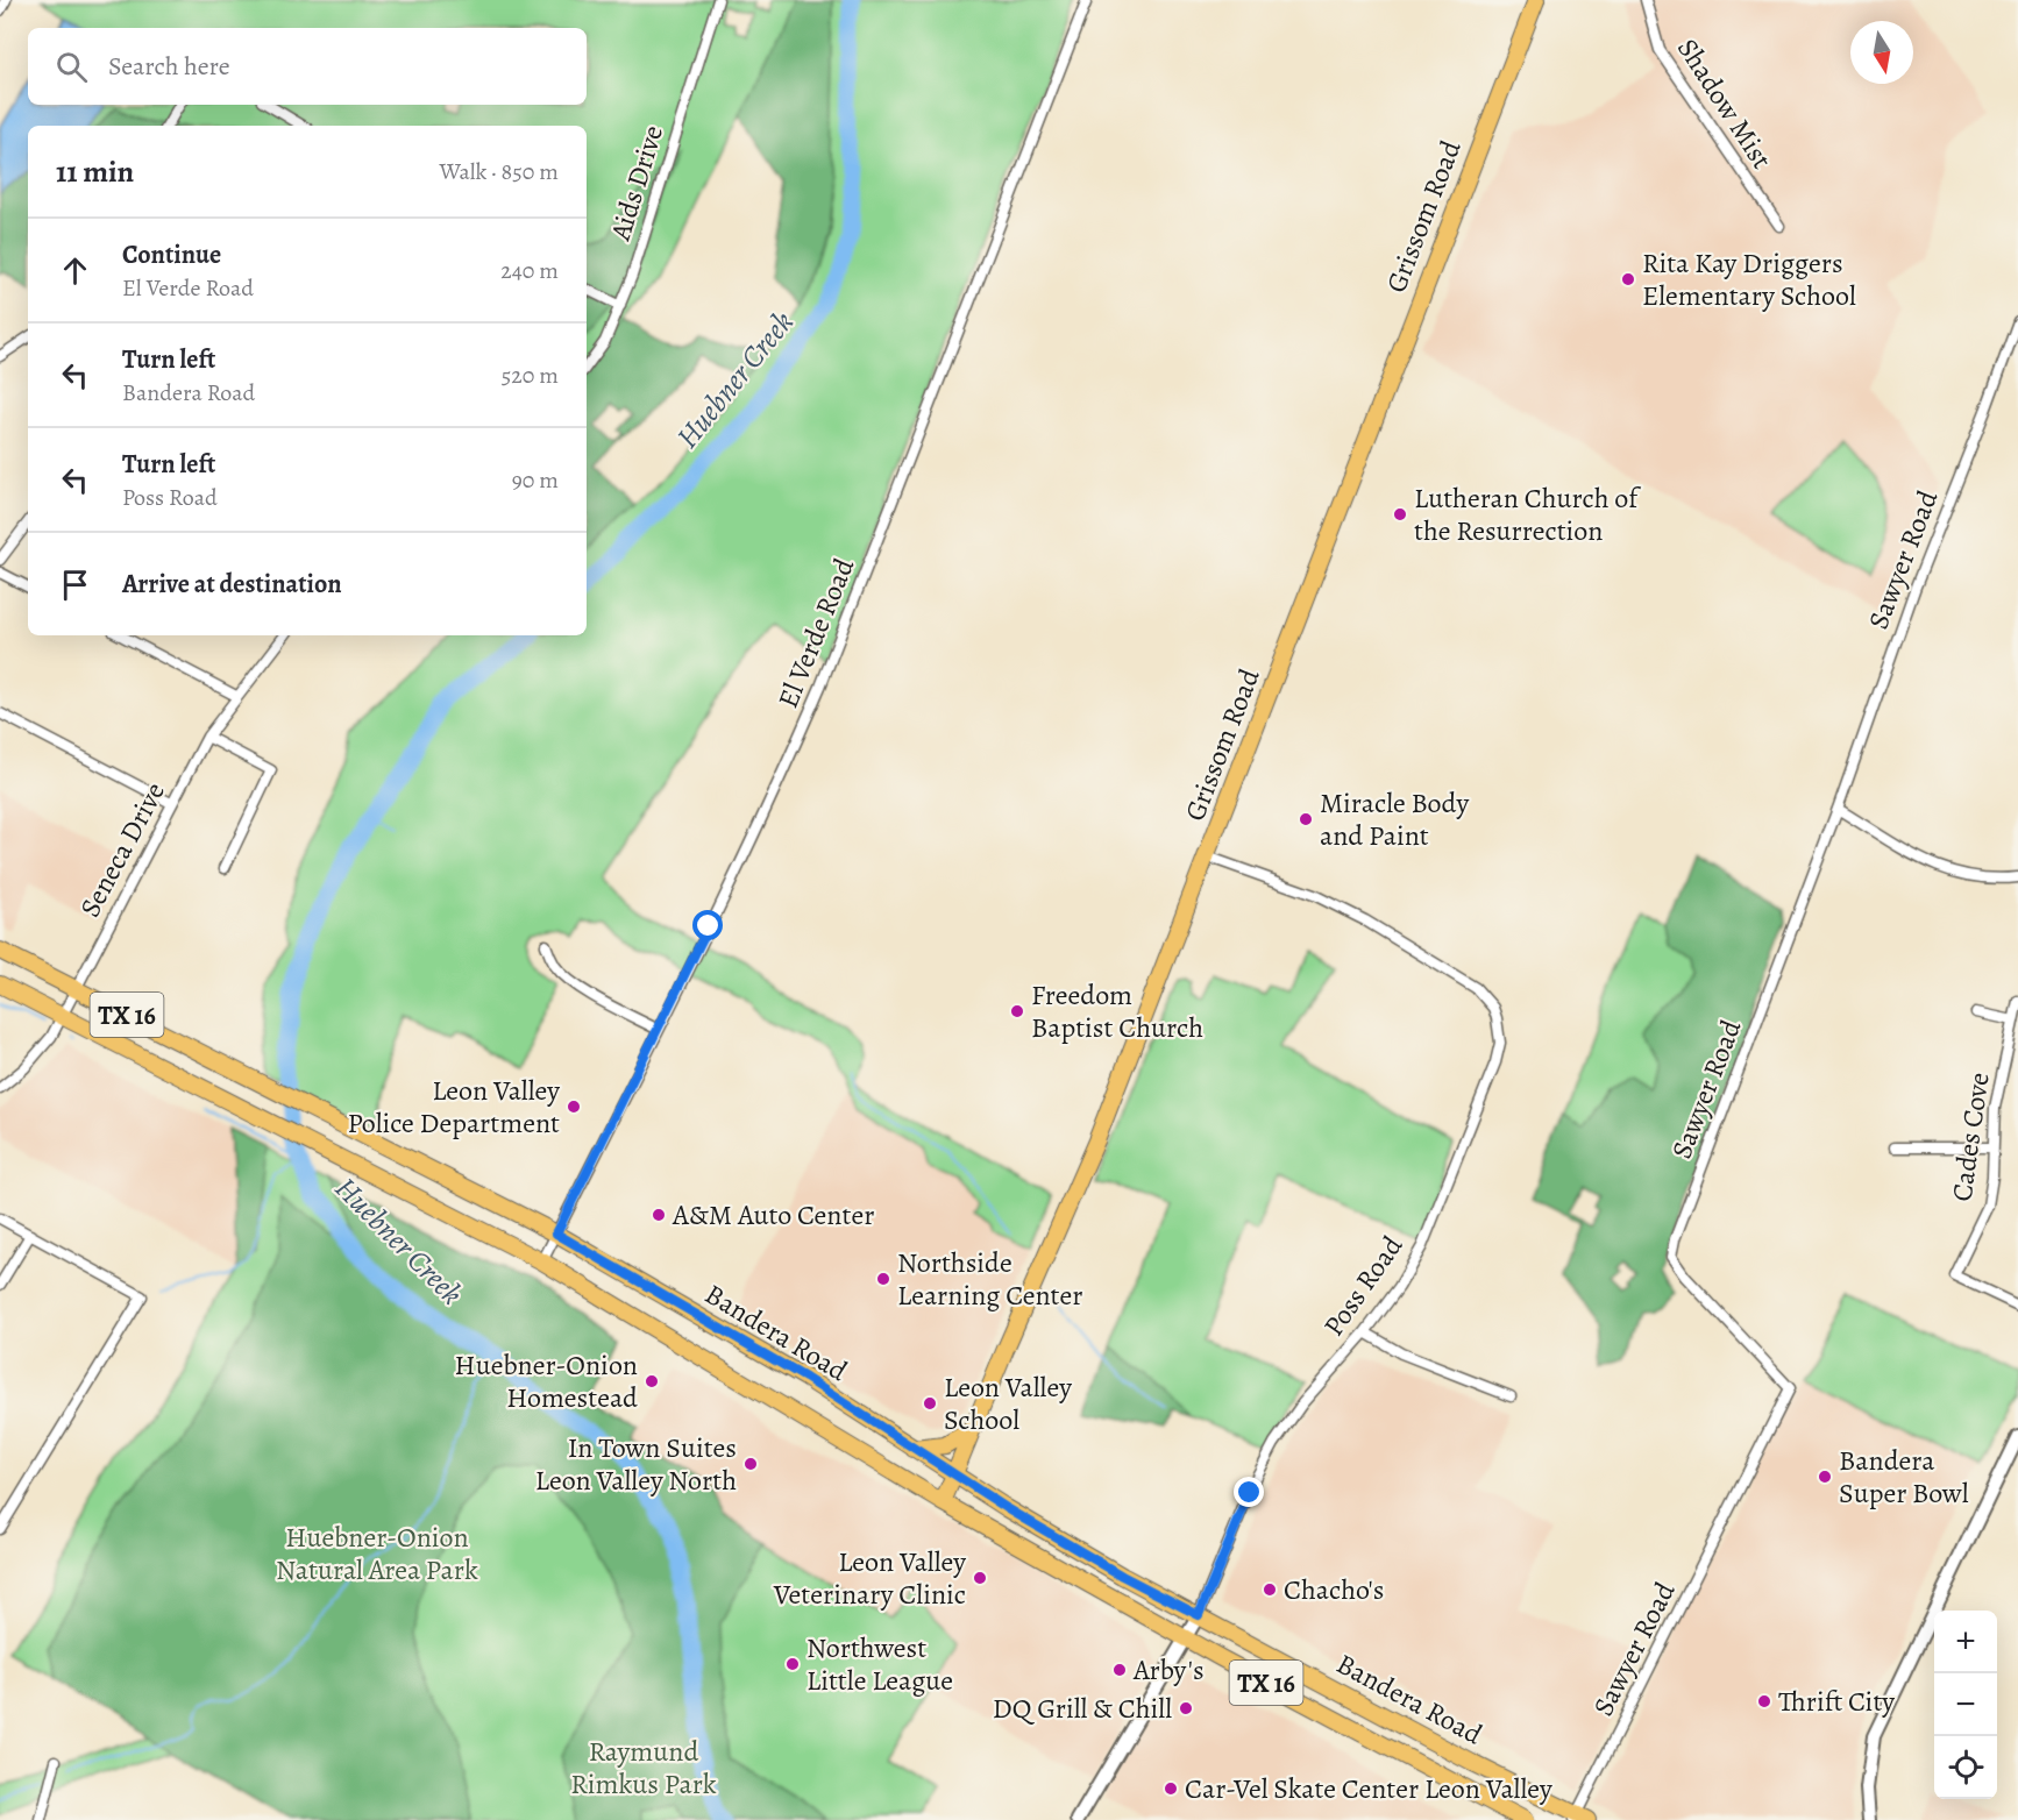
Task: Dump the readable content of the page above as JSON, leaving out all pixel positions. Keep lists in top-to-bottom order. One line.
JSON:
{"streets":{"main road":["Grissom Road","TX 16","Bandera Road"],"street":["Shadow Mist","Aids Drive","Sawyer Road","El Verde Road","Seneca Drive","Cades Cove","Poss Road"]},"crossings":[["Grissom Road","Poss Road"],["Grissom Road","Bandera Road"],["Sawyer Road","Bandera Road"],["El Verde Road","Bandera Road"],["Seneca Drive","Bandera Road"],["Poss Road","Bandera Road"]],"water":["Huebner Creek"],"parks":["Huebner-Onion Natural Area Park","Raymund Rimkus Park"],"places":["Rita Kay Driggers Elementary School","Lutheran Church of the Resurrection","Miracle Body and Paint","Freedom Baptist Church","Leon Valley Police Department","A&M Auto Center","Northside Learning Center","Huebner-Onion Homestead","Leon Valley School","In Town Suites Leon Valley North","Bandera Super Bowl","Leon Valley Veterinary Clinic","Chacho's","Northwest Little League","Arby's","Thrift City","DQ Grill & Chill","Car-Vel Skate Center Leon Valley"],"north":"bottom","page":{"search":"Search here","heading":["11 min","Walk · 850 m"],"list":[["Continue","El Verde Road","240 m"],["Turn left","Bandera Road","520 m"],["Turn left","Poss Road","90 m"],"Arrive at destination"],"map_buttons":["+","−"]}}
